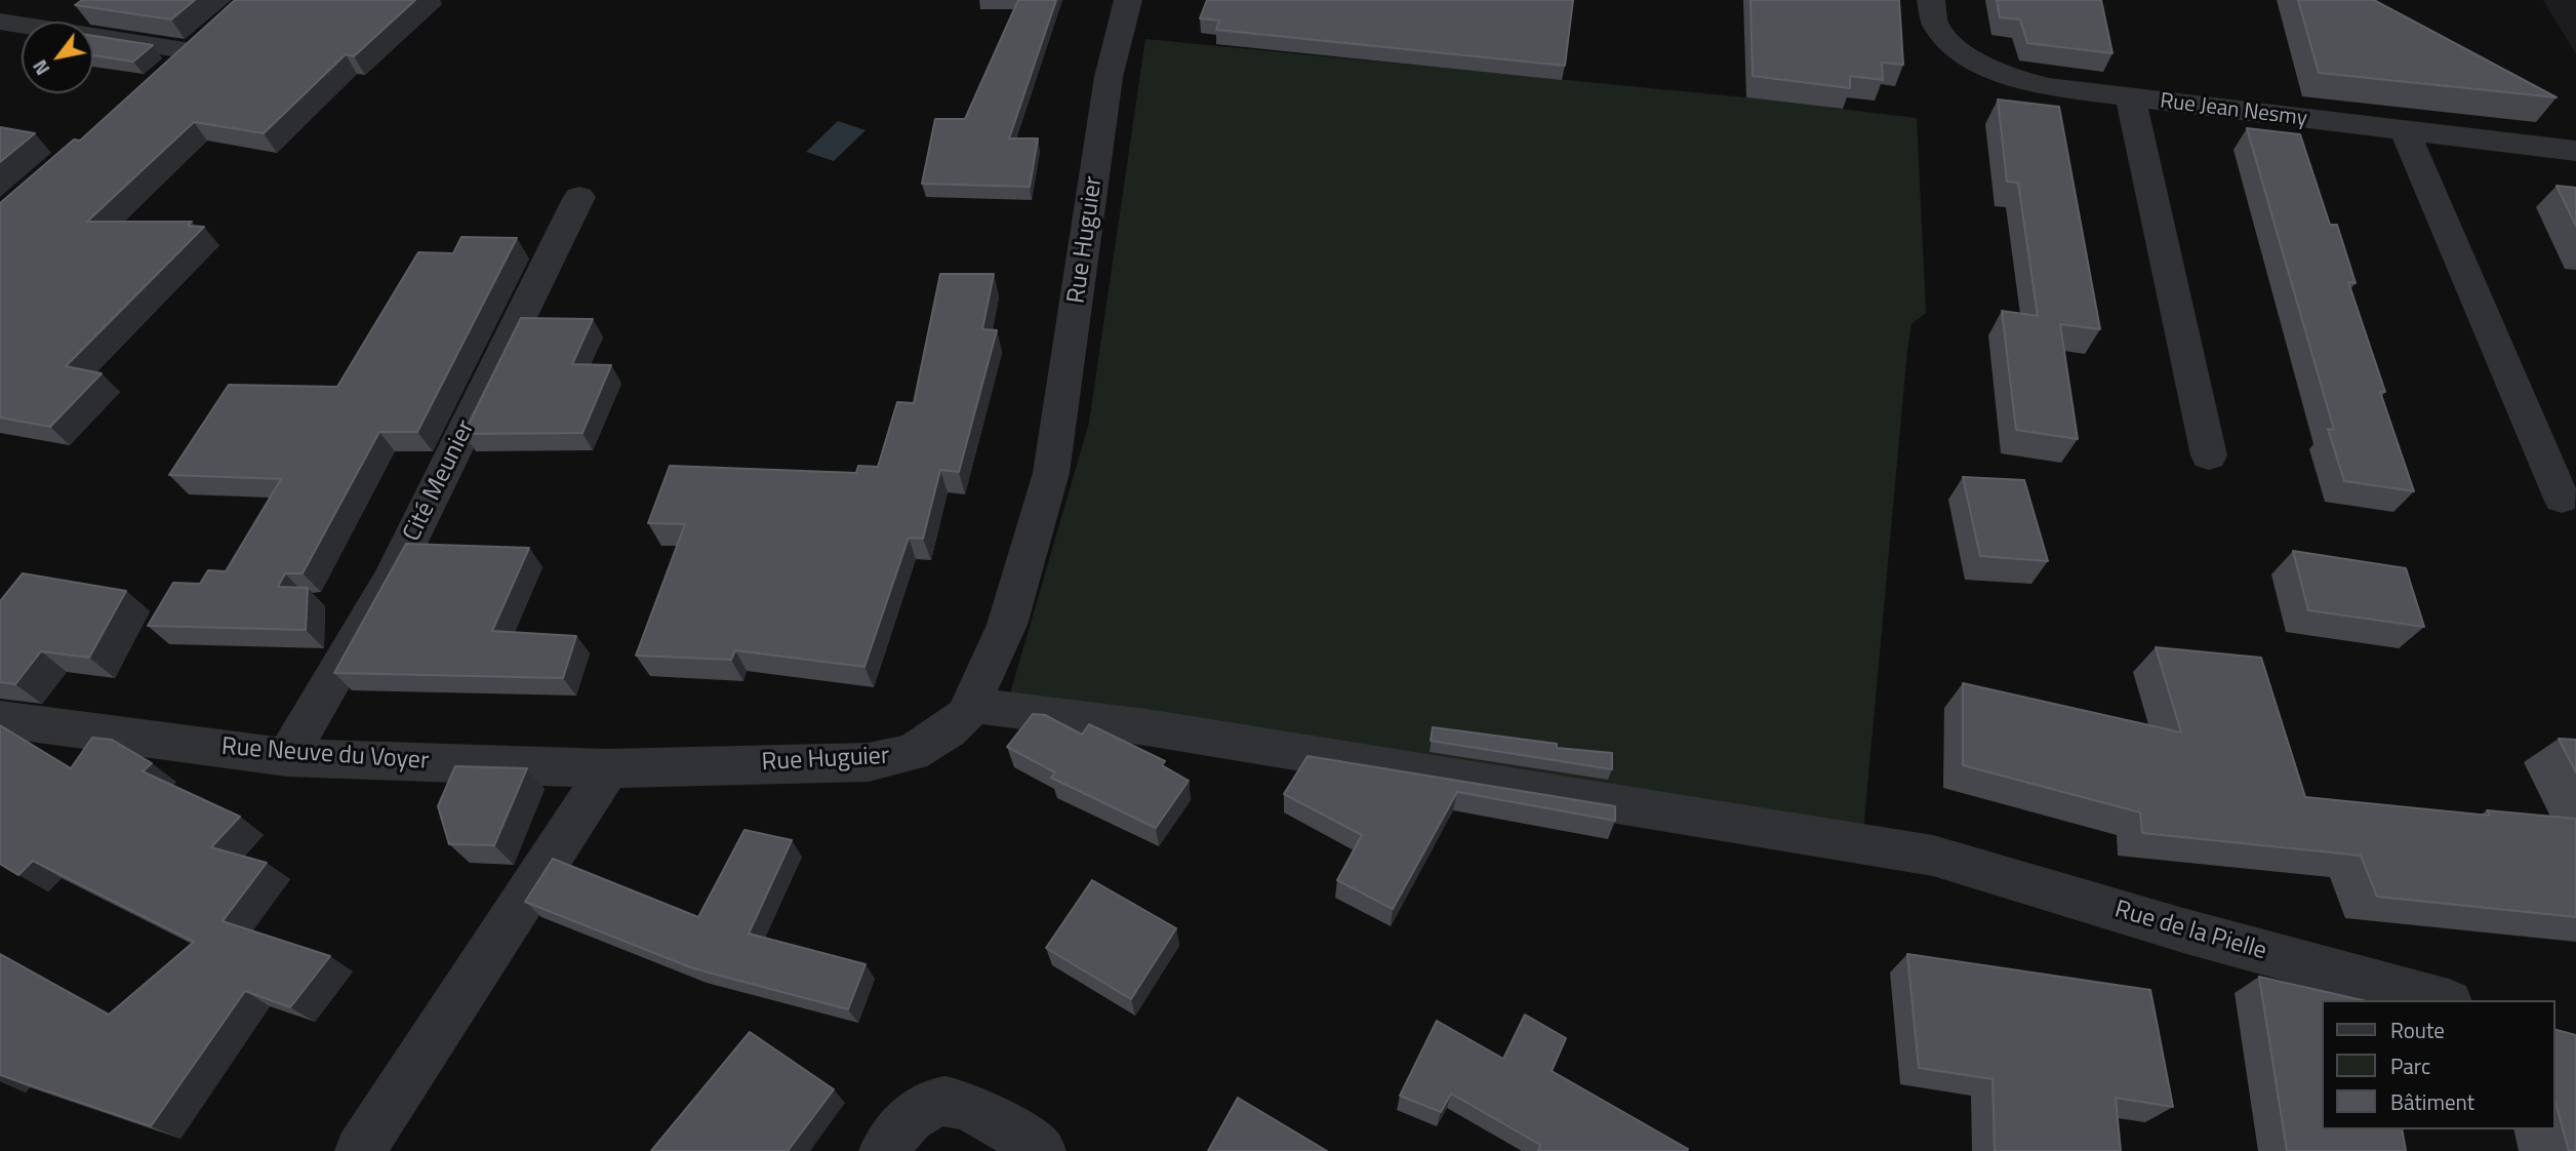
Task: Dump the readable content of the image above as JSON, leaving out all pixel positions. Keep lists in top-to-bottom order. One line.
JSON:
{"streets":{"street":["Rue Jean Nesmy","Rue Huguier","Cité Meunier","Rue Neuve du Voyer","Rue de la Pielle"]},"crossings":[["Rue Huguier","Rue Neuve du Voyer"],["Rue Huguier","Rue de la Pielle"],["Cité Meunier","Rue Neuve du Voyer"]],"legend":["Route","Parc","Bâtiment"],"north":"bottom left"}
